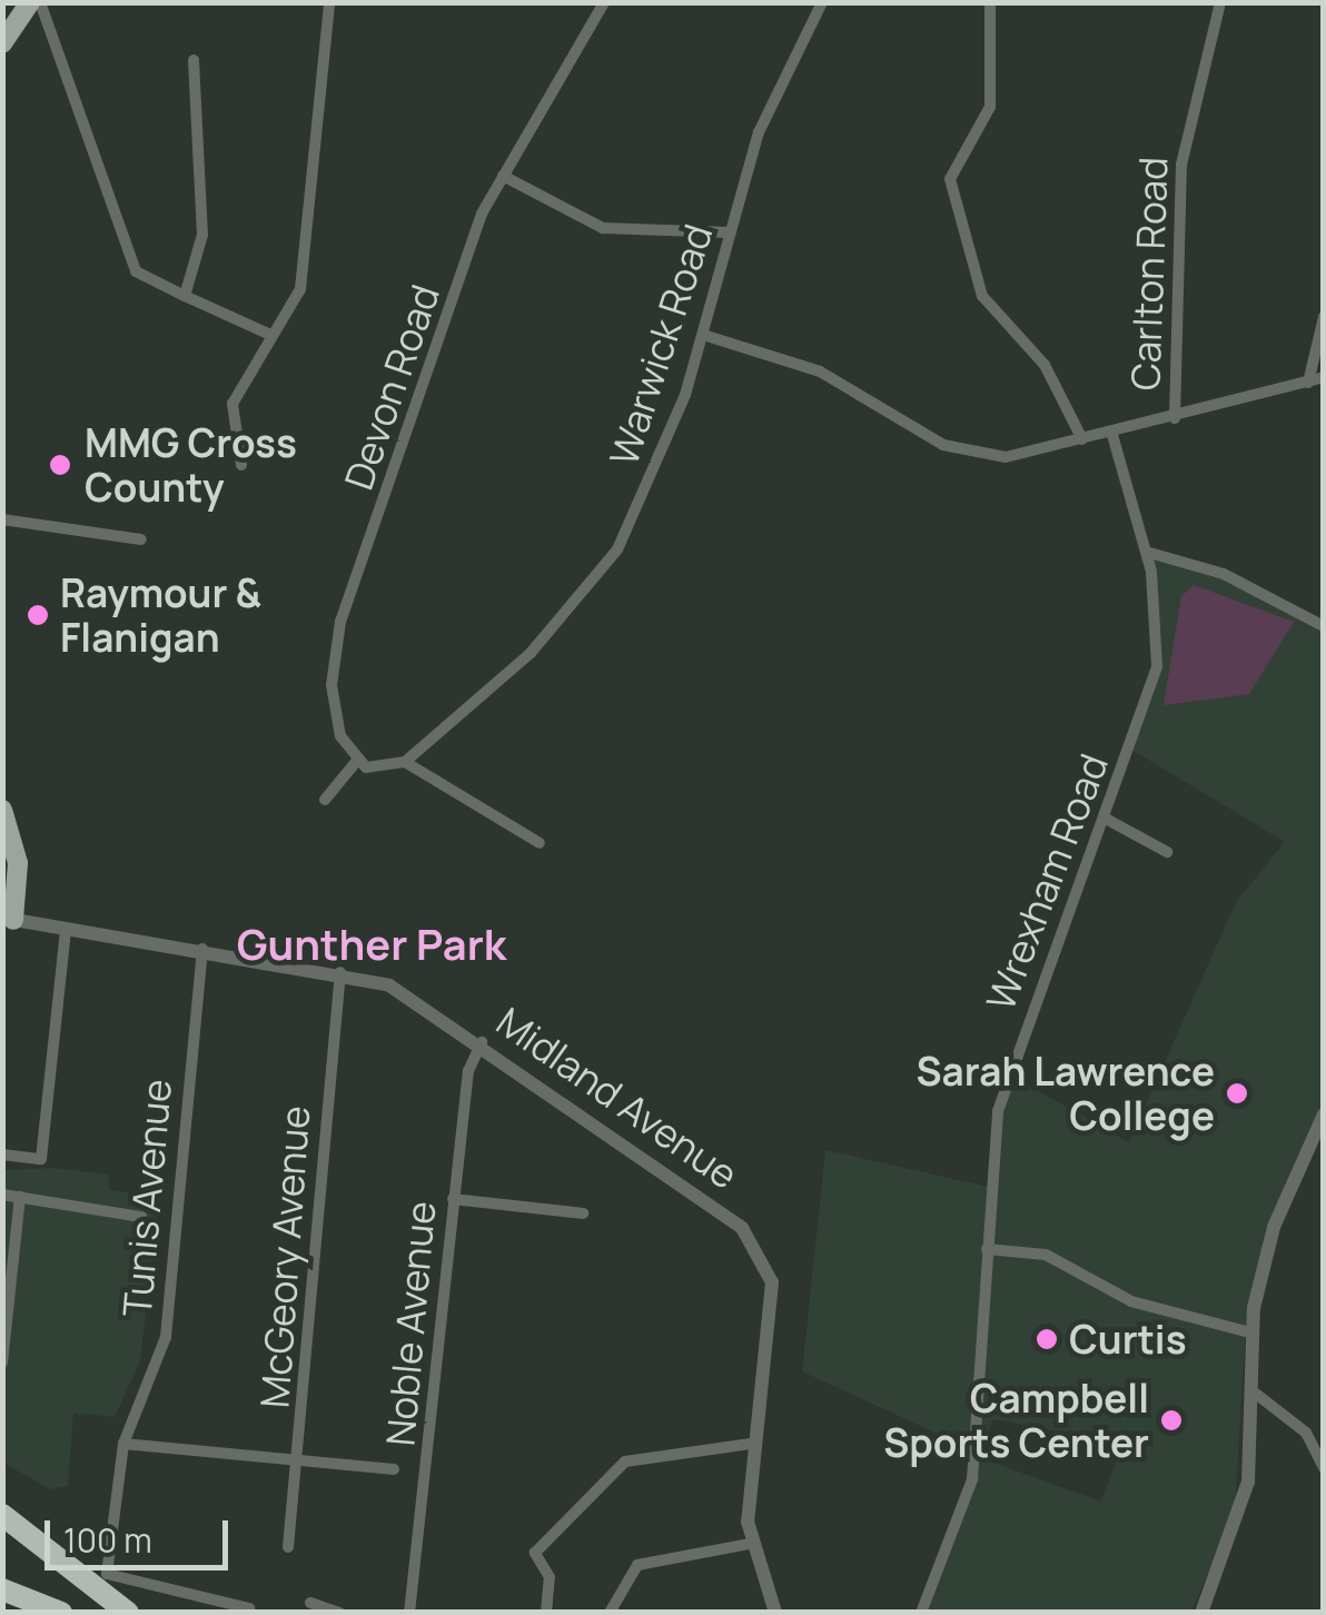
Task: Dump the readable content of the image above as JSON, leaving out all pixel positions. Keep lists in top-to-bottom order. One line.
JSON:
{"streets":{"street":["Carlton Road","Warwick Road","Devon Road","Wrexham Road","Midland Avenue","Tunis Avenue","McGeory Avenue","Noble Avenue"]},"crossings":[["Midland Avenue","Tunis Avenue"],["Midland Avenue","McGeory Avenue"],["Midland Avenue","Noble Avenue"]],"districts":["Gunther Park"],"places":["MMG Cross County","Raymour & Flanigan","Sarah Lawrence College","Curtis","Campbell Sports Center"],"scale_bar":"100 m"}
